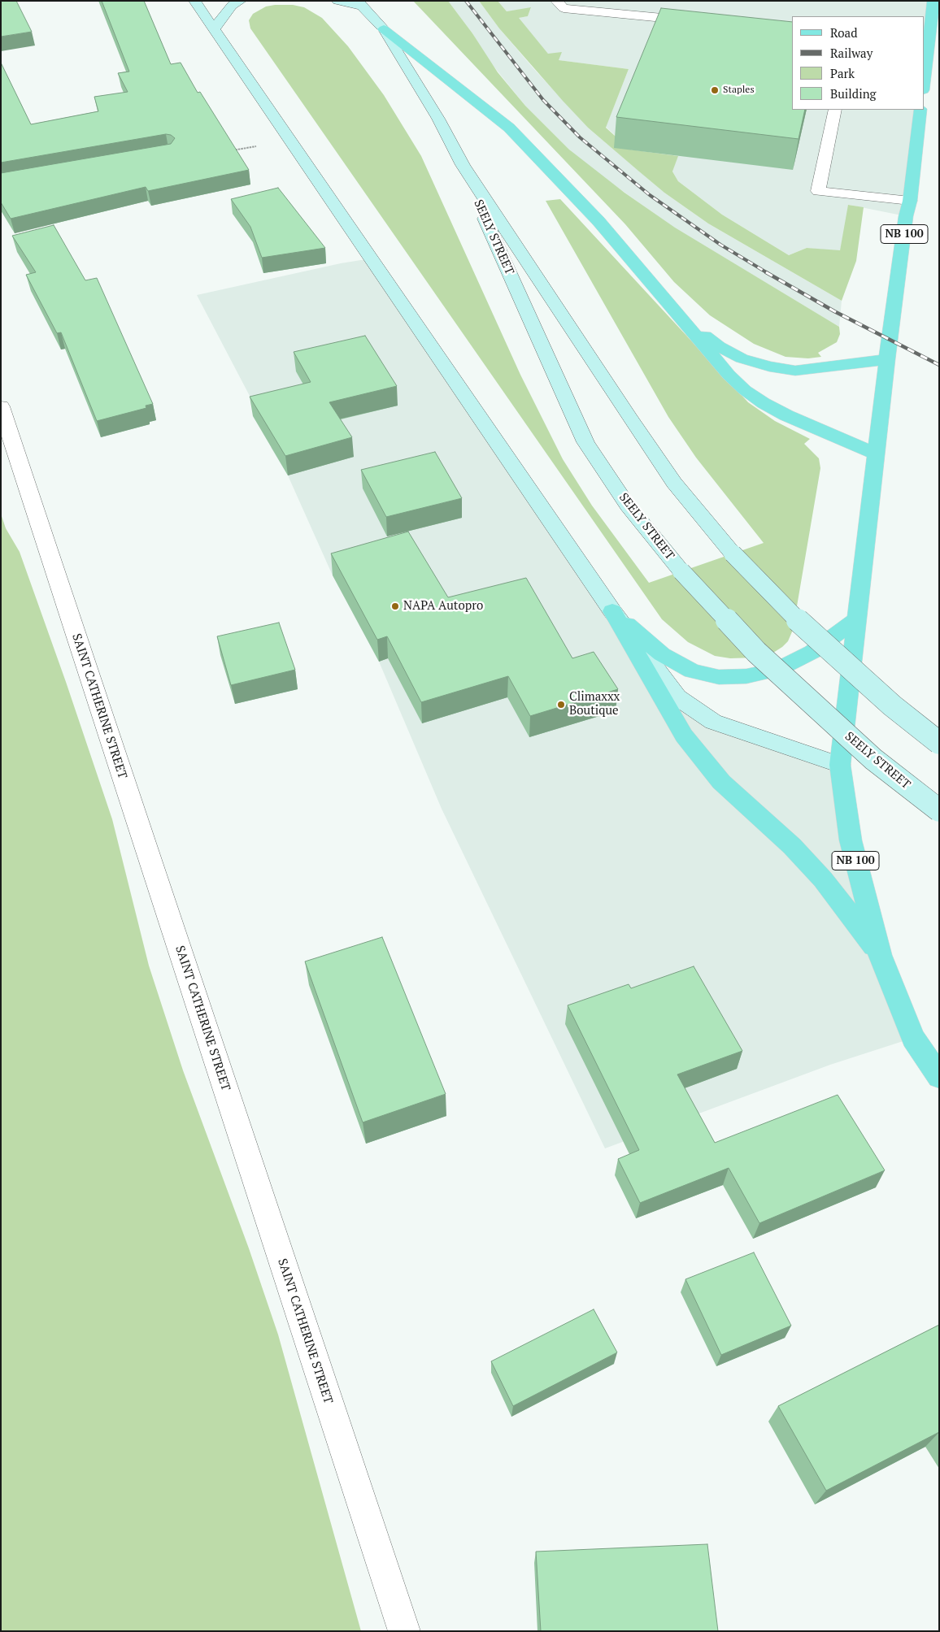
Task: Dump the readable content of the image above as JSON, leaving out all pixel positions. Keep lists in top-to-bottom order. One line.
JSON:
{"streets":{"main road":["NB 100","SEELY STREET"],"street":["SAINT CATHERINE STREET"]},"places":["Staples","NAPA Autopro","Climaxxx Boutique"],"legend":["Road","Railway","Park","Building"]}
